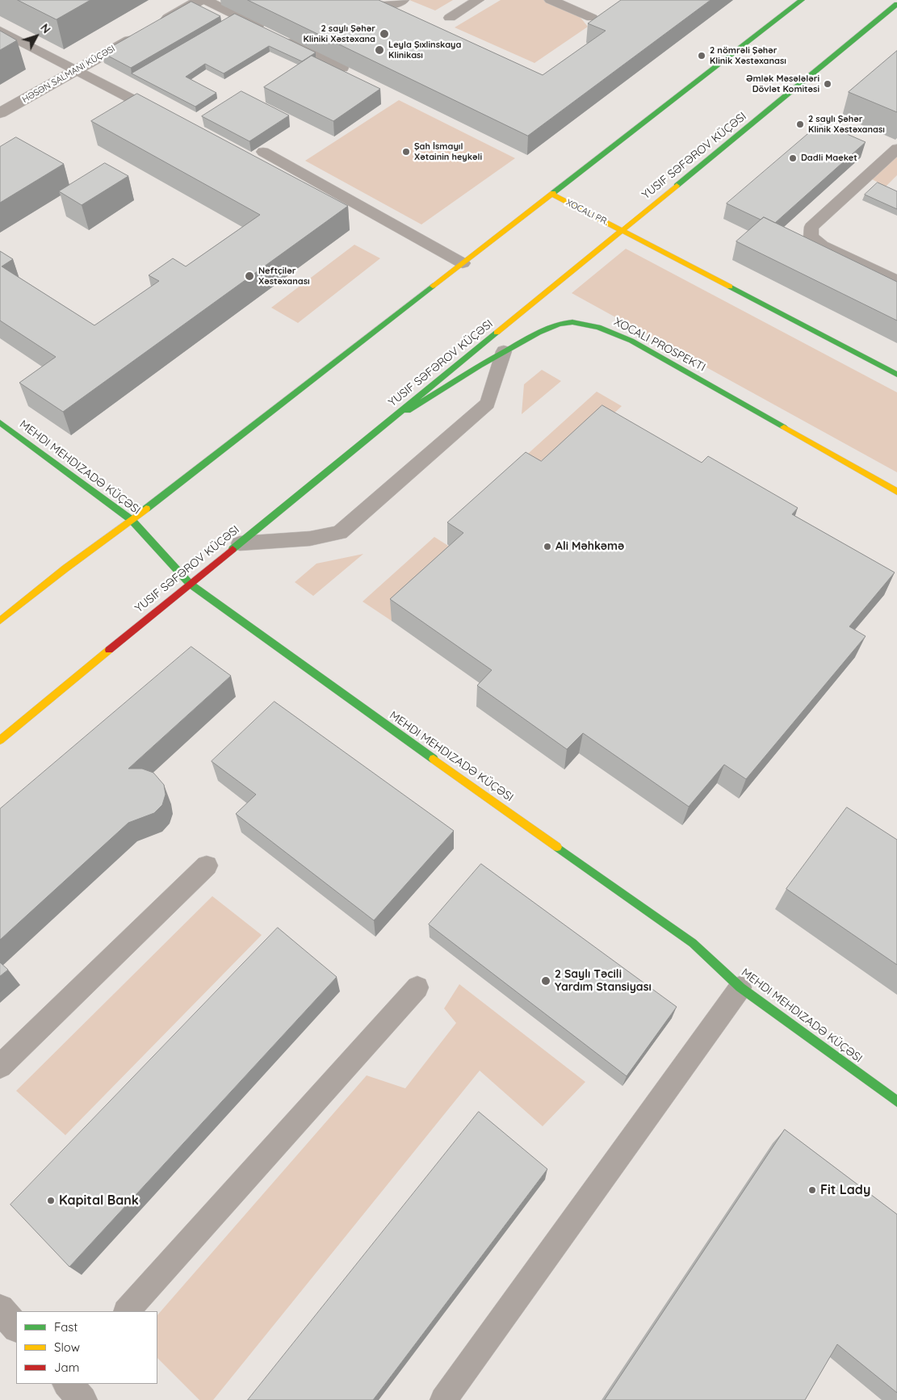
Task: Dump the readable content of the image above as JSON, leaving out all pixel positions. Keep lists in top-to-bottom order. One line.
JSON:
{"streets":{"main road":["YUSIF SƏFƏROV KÜÇƏSI","MEHDI MEHDIZADƏ KÜÇƏSI"],"street":["HƏSƏN SALMANI KÜÇƏSI"]},"crossings":[["YUSIF SƏFƏROV KÜÇƏSI","MEHDI MEHDIZADƏ KÜÇƏSI"]],"places":["2 saylı Şəhər Kliniki Xəstəxana","Leyla Şıxlinskaya Klinikası","2 nömrəli Şəhər Klinik Xəstəxanası","Əmlək Məsələləri Dövlət Komitəsi","2 saylı Şəhər Klinik Xəstəxanası","Şah İsmayıl Xətainin heykəli","Dadli Maeket","Neftçilər Xəstəxanası","Ali Məhkəmə","2 Saylı Təcili Yardım Stansiyası","Fit Lady","Kapital Bank"],"legend":["Fast","Slow","Jam"],"north":"top right"}
